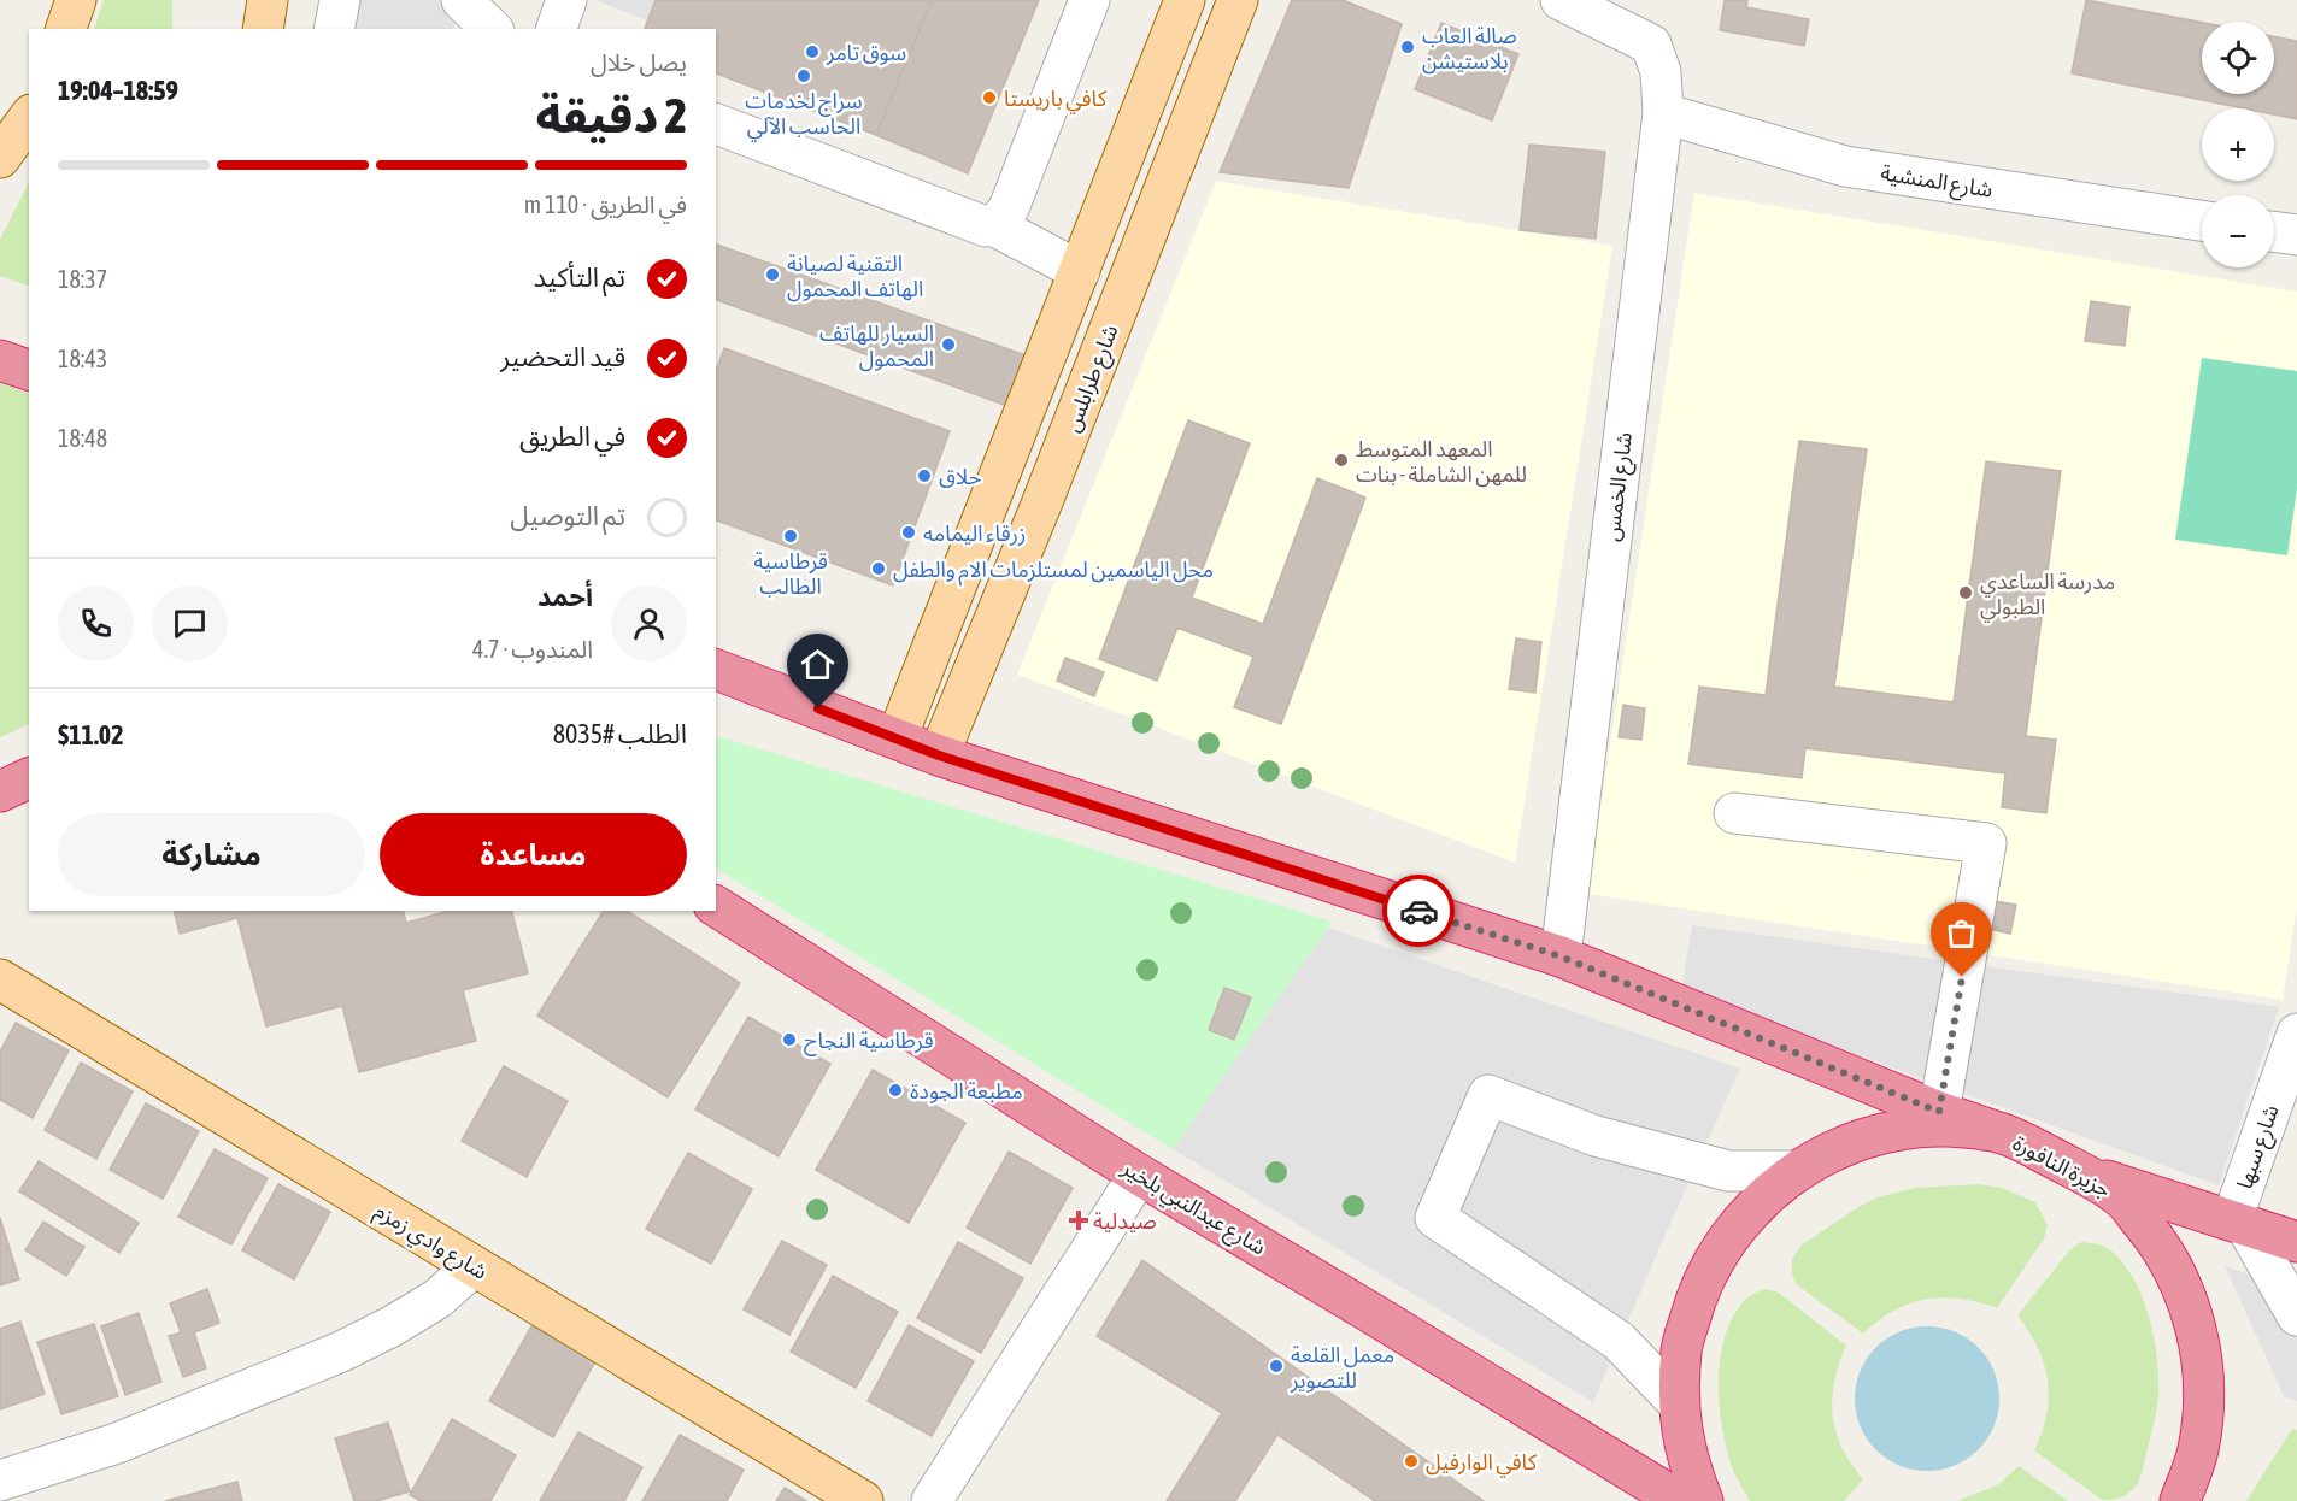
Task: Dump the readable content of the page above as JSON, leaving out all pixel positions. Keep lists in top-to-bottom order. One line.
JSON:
{"streets":{"highway":["جزيرة النافورة","شارع عبدالنبي بلخير"],"main road":["شارع طرابلس","شارع وادي زمزم"],"street":["شارع المنشية","شارع الخمس","شارع سبها"]},"crossings":[["شارع المنشية","شارع الخمس"]],"places":{"other":["صالة العاب بلاستيشن","سوق تامر","سراج لخدمات الحاسب الآلي","كافي باريستا","التقنية لصيانة الهاتف المحمول","السيار للهاتف المحمول","المعهد المتوسط للمهن الشاملة - بنات","حلاق","زرقاء اليمامه","قرطاسية الطالب","محل الياسمين لمستلزمات الام والطفل","مدرسة الساعدي الطبولي","قرطاسية النجاح","مطبعة الجودة","معمل القلعة للتصوير","كافي الوارفيل"],"health":["صيدلية"]},"page":{"map_buttons":["+","−"],"heading":["2 دقيقة","يصل خلال","18:59–19:04"],"panel":["أحمد","المندوب · 4.7","الطلب #8035","$11.02"],"bar":"في الطريق · 110 m","list":[["تم التأكيد","18:37"],["قيد التحضير","18:43"],["في الطريق","18:48"],"تم التوصيل"],"buttons":["مساعدة","مشاركة"]}}
